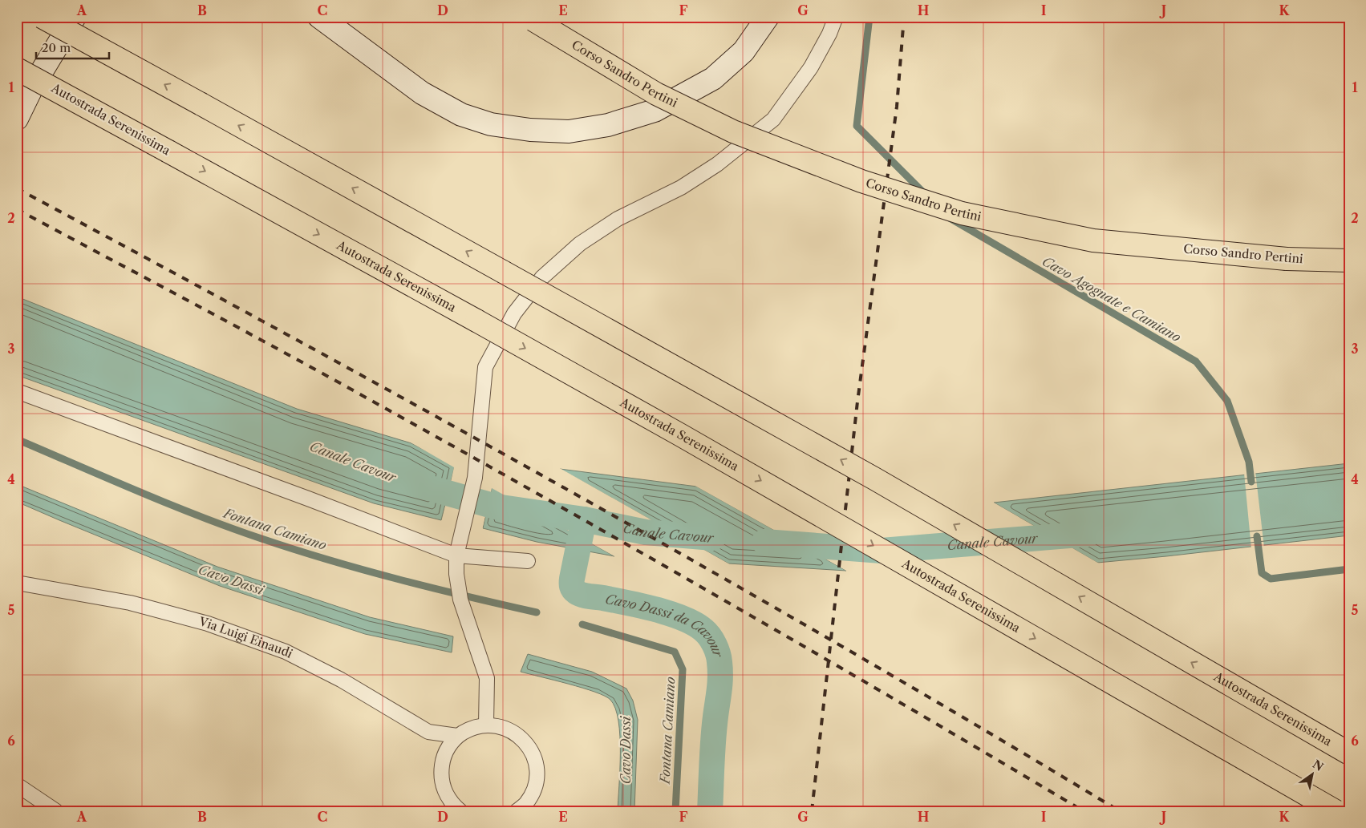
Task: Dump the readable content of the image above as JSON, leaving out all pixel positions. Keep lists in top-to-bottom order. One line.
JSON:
{"streets":{"main road":["Corso Sandro Pertini","Autostrada Serenissima"],"lane":["Via Luigi Einaudi"]},"water":["Cavo Agognate e Camiano","Canale Cavour","Fontana Camiano","Cavo Dassi","Cavo Dassi da Cavour"],"scale_bar":"20 m","north":"top right","grid":{"columns":["A","B","C","D","E","F","G","H","I","J","K"],"rows":["1","2","3","4","5","6"]}}
